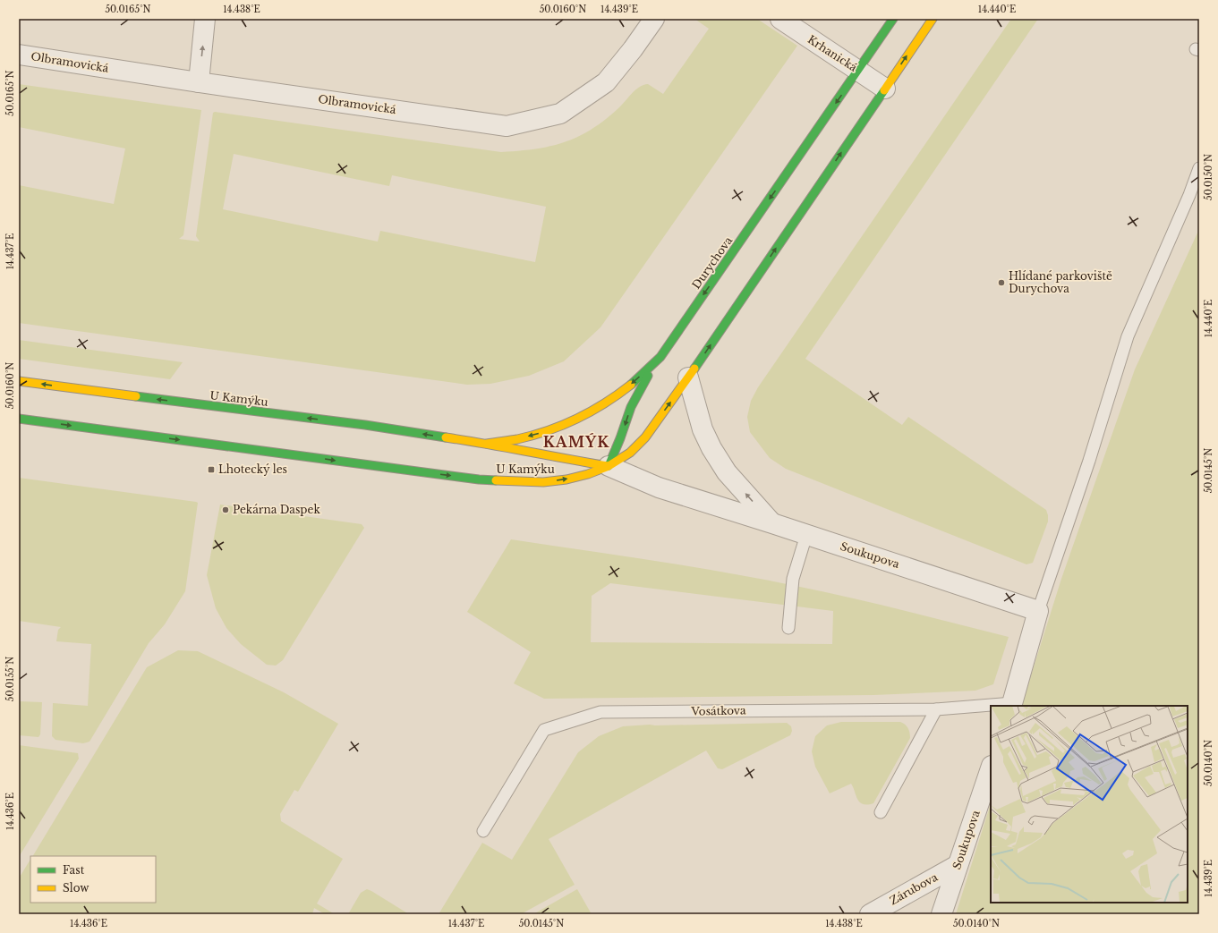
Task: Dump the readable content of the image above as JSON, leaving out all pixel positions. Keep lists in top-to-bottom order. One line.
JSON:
{"streets":{"street":["Krhanická","Olbramovická","Durychova","U Kamýku","Soukupova","Zárubova"],"lane":["Vosátkova"]},"crossings":[["Krhanická","Durychova"],["Durychova","U Kamýku"],["U Kamýku","Soukupova"],["Soukupova","Zárubova"]],"districts":["KAMÝK"],"places":{"other":["Hlídané parkoviště Durychova","Pekárna Daspek"],"transit":["Lhotecký les"]},"legend":["Fast","Slow"],"coordinates":["50.0165°N","14.438°E","50.0160°N","14.439°E","14.440°E","50.0150°N","14.437°E","50.0145°N","50.0155°N","50.0140°N","14.436°E"]}
